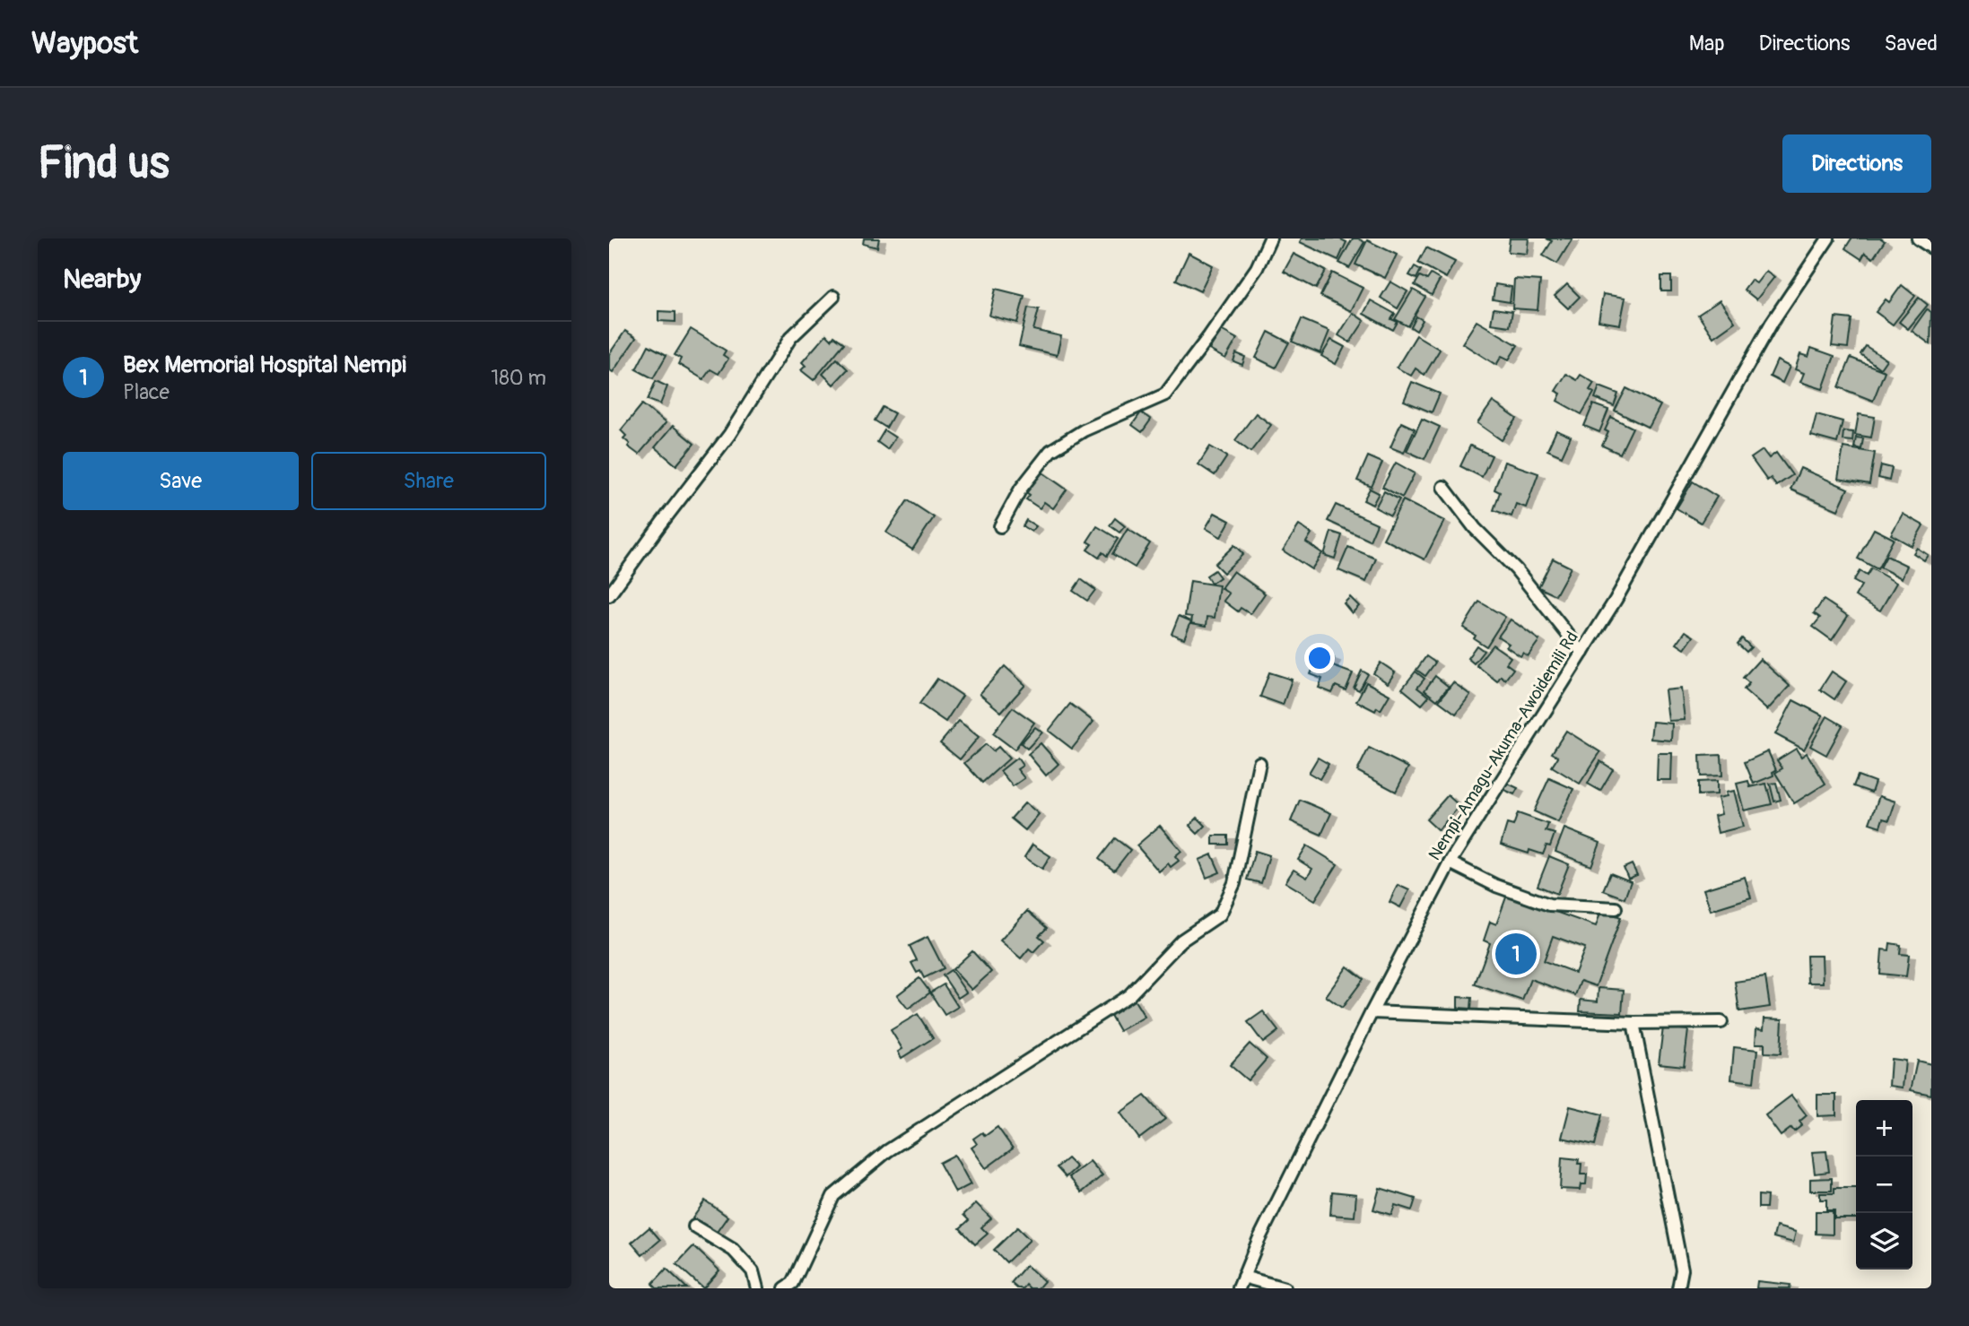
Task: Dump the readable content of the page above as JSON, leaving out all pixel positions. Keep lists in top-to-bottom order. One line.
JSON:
{"streets":{"street":["Nempi-Amagu-Akuma-Awoidemili Rd"]},"page":{"header":"Waypost","nav":["Map","Directions","Saved"],"buttons":["Directions",["Save","Share"]],"title":"Find us","heading":"Nearby","list":[{"mark":"1","name":"Bex Memorial Hospital Nempi","note":"Place","value":"180 m"}],"pins":"1","map_buttons":["+","−"]}}
